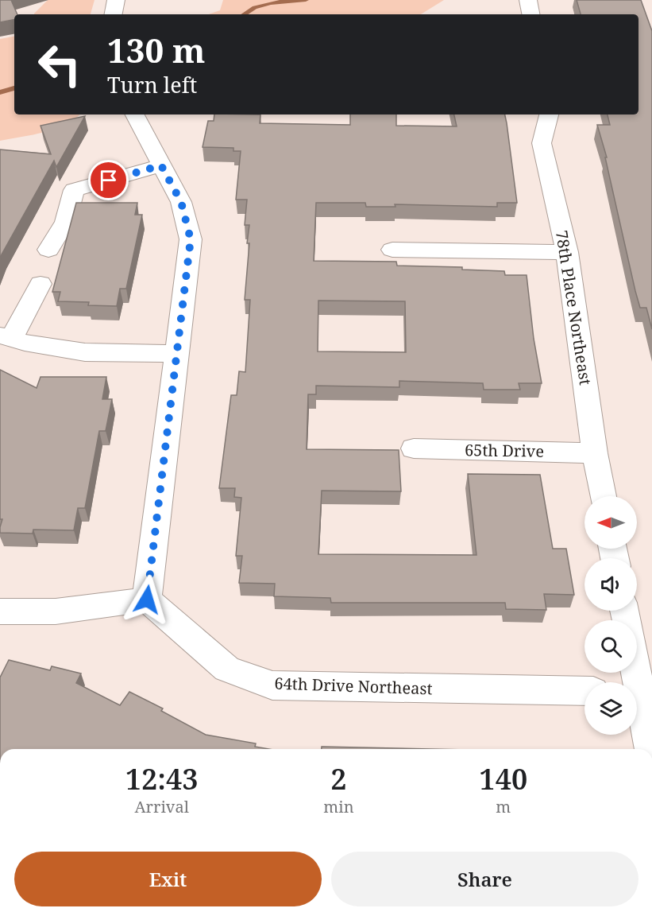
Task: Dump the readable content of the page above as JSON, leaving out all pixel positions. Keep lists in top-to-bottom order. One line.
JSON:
{"streets":{"street":["78th Place Northeast","65th Drive","64th Drive Northeast"]},"crossings":[["78th Place Northeast","65th Drive"]],"north":"left","page":{"turn":["130 m","Turn left"],"eta":["12:43","Arrival","2","min","140","m"],"buttons":["Exit","Share"]}}
